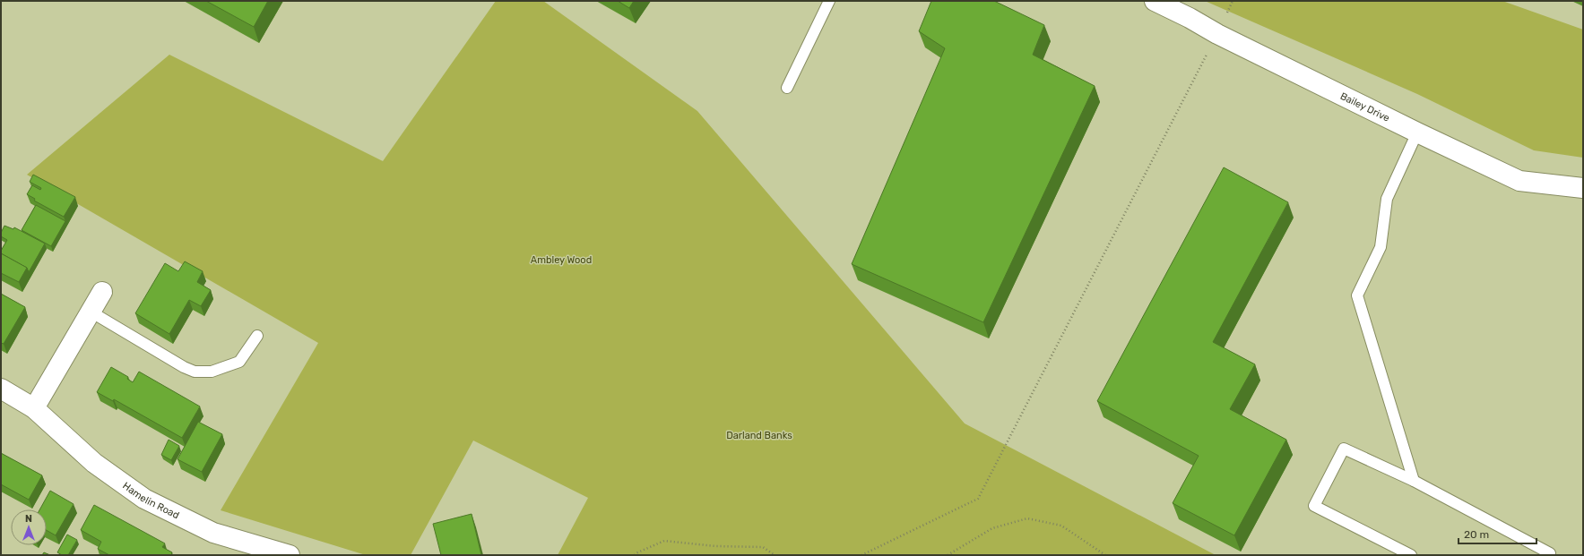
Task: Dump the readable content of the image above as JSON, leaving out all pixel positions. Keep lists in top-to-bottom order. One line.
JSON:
{"streets":{"street":["Bailey Drive","Hamelin Road"]},"parks":["Ambley Wood","Darland Banks"],"scale_bar":"20 m","north":"top"}
